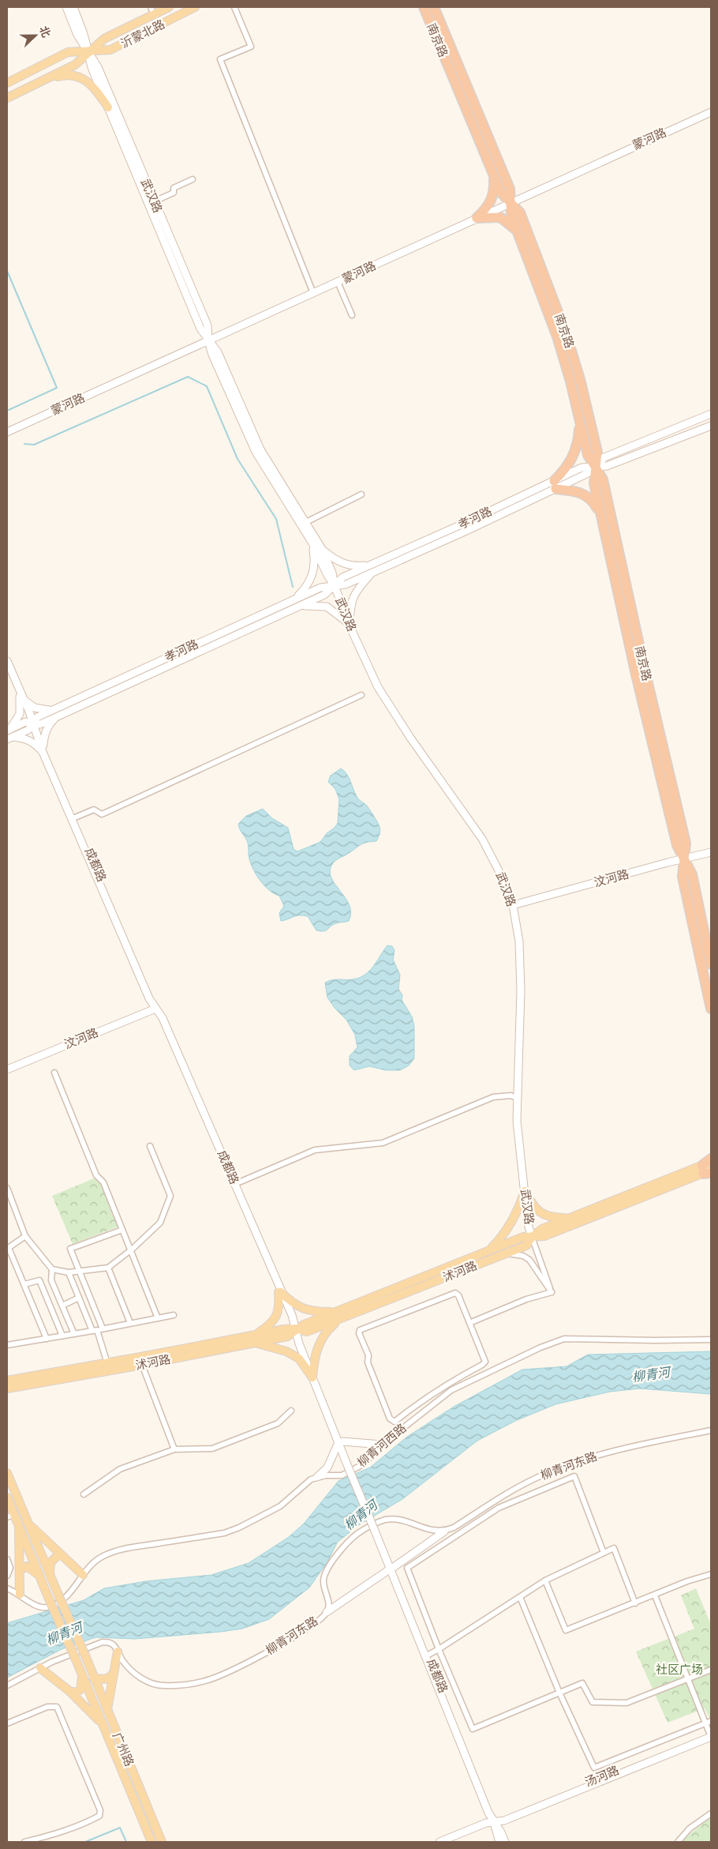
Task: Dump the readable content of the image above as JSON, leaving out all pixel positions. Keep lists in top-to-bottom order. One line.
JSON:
{"streets":{"highway":["南京路"],"main road":["沂蒙北路","沭河路","广州路"],"street":["蒙河路","武汉路","孝河路","成都路","汶河路","柳青河西路","柳青河东路","汤河路"]},"crossings":[["沂蒙北路","武汉路"],["南京路","蒙河路"],["南京路","孝河路"],["南京路","汶河路"],["蒙河路","武汉路"],["武汉路","孝河路"],["武汉路","汶河路"],["武汉路","沭河路"],["孝河路","成都路"],["成都路","汶河路"],["成都路","沭河路"],["成都路","汤河路"]],"water":["柳青河"],"parks":["社区广场"],"north":"right"}
